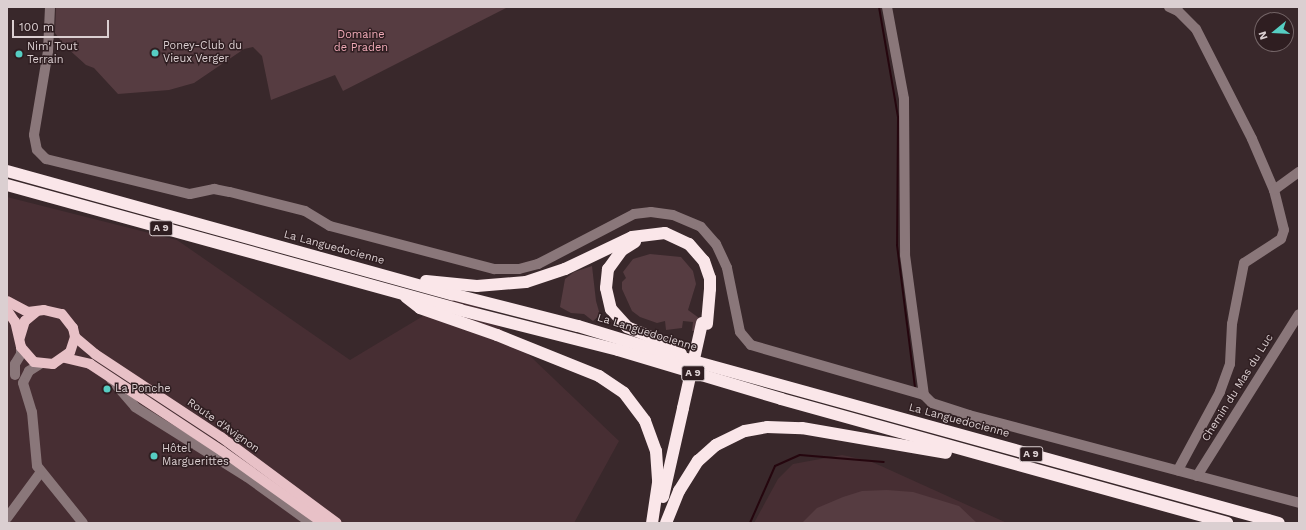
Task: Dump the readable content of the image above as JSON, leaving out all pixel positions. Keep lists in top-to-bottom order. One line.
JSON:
{"streets":{"highway":["A 9","La Languedocienne"],"main road":["Route d'Avignon"],"street":["Chemin du Mas du Luc"]},"parks":["Domaine de Praden"],"places":["Poney-Club du Vieux Verger","Nim' Tout Terrain","La Ponche","Hôtel Marguerittes"],"scale_bar":"100 m","north":"left"}
